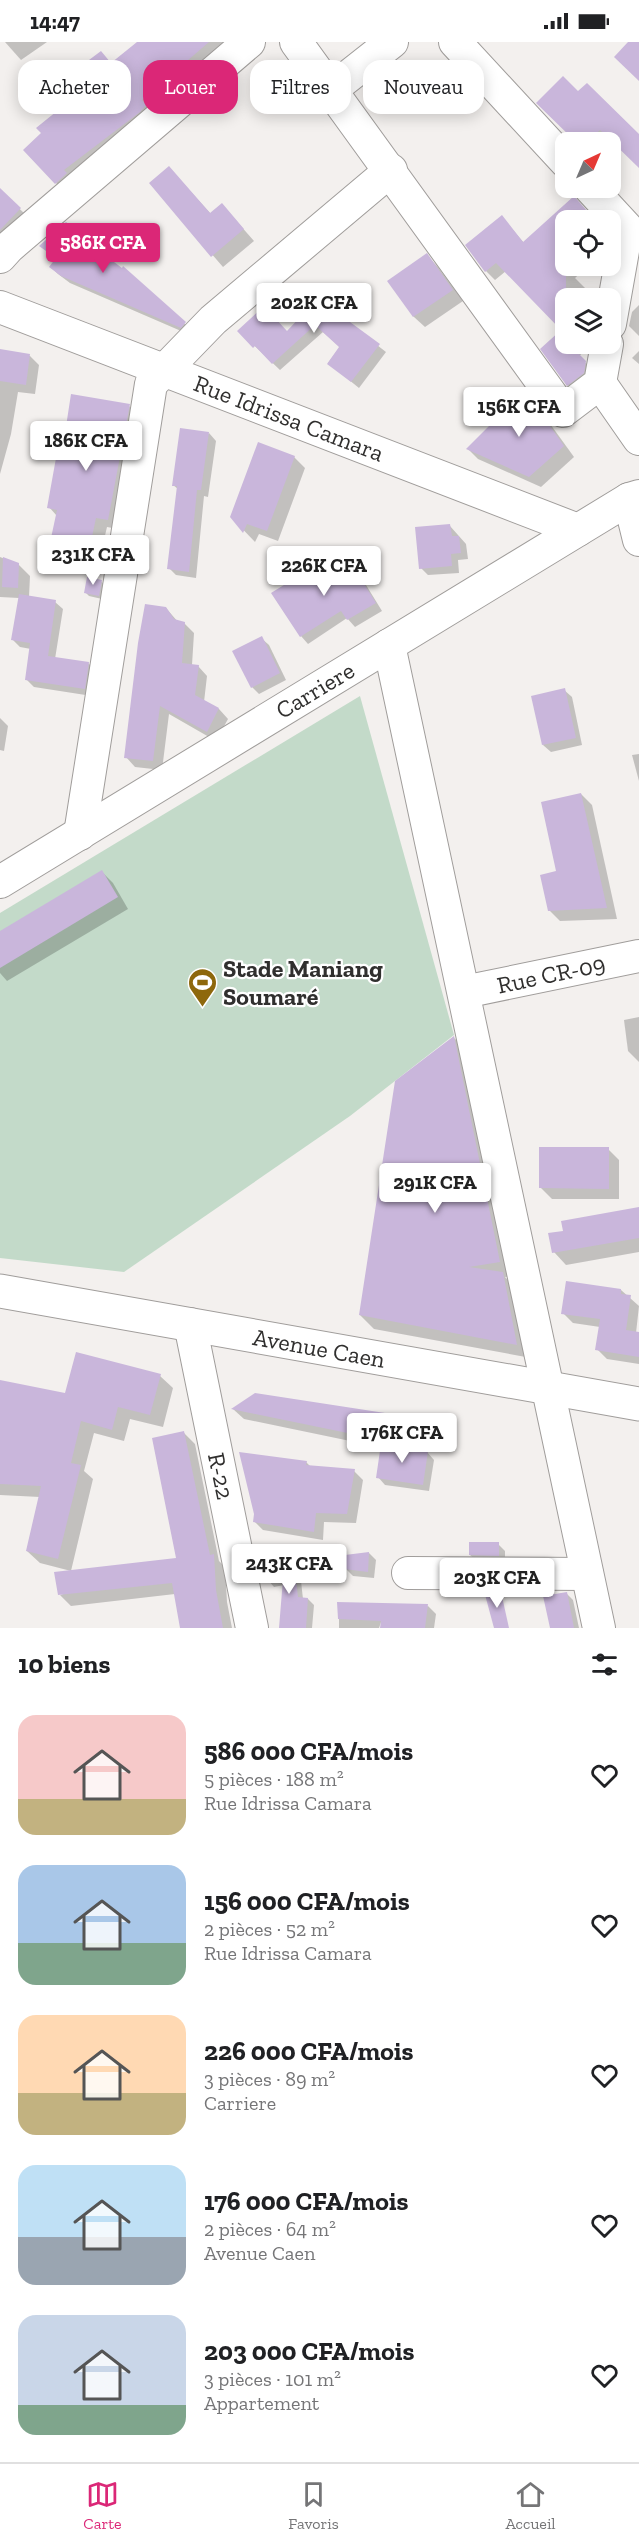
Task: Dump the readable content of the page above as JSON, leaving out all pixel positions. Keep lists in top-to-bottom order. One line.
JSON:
{"streets":{"highway":["Avenue Caen"],"street":["Rue Idrissa Camara","Carriere","Rue CR-09","R-22"]},"crossings":[["Rue Idrissa Camara","Carriere"],["Avenue Caen","R-22"]],"places":{"sports":["Stade Maniang Soumaré"]},"north":"top right","page":{"status":"14:47","chip":["Acheter","Louer","Filtres","Nouveau"],"price":["586K CFA","202K CFA","156K CFA","186K CFA","231K CFA","226K CFA","291K CFA","176K CFA","243K CFA","203K CFA"],"heading":"10 biens","list":[{"name":"586 000 CFA/mois","note":"5 pièces · 188 m² · Rue Idrissa Camara"},{"name":"156 000 CFA/mois","note":"2 pièces · 52 m² · Rue Idrissa Camara"},{"name":"226 000 CFA/mois","note":"3 pièces · 89 m² · Carriere"},{"name":"176 000 CFA/mois","note":"2 pièces · 64 m² · Avenue Caen"},{"name":"203 000 CFA/mois","note":"3 pièces · 101 m² · Appartement"}],"tabs":["Carte","Favoris","Accueil"]}}
